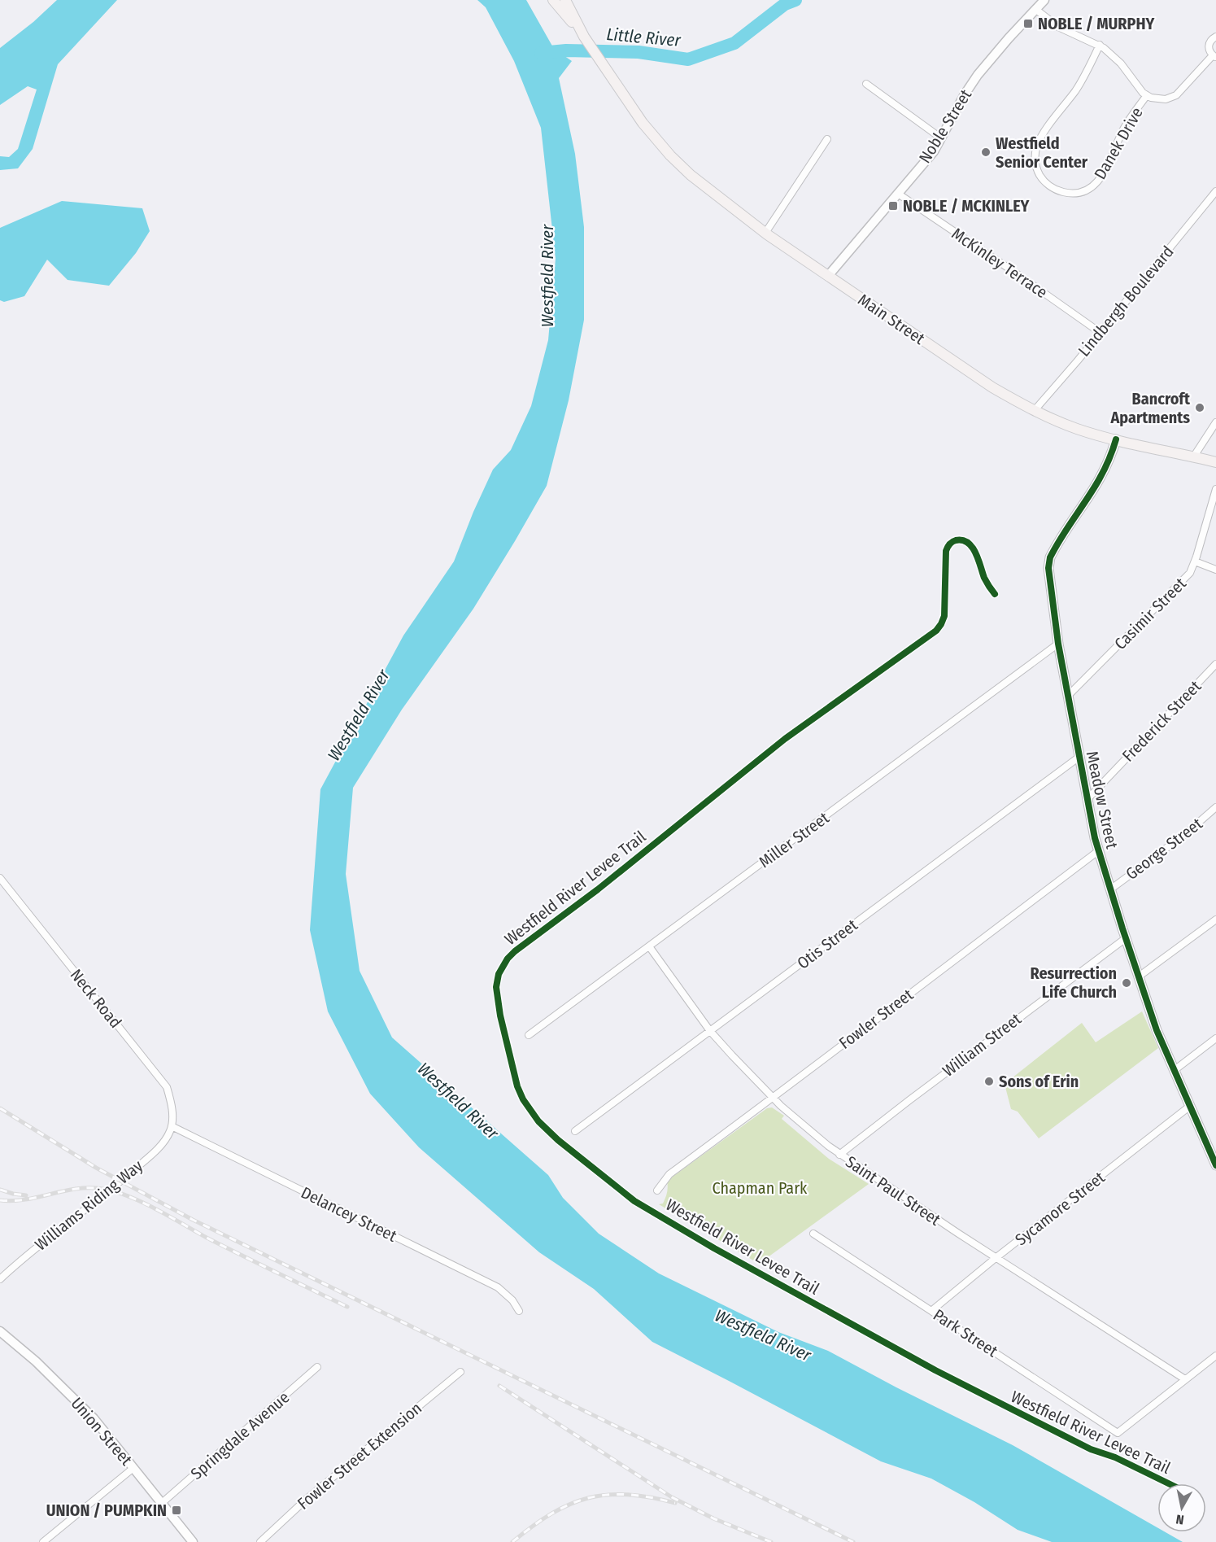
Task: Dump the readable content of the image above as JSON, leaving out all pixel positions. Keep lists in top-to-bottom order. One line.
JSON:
{"streets":{"main road":["Main Street"],"street":["Noble Street","Danek Drive","McKinley Terrace","Lindbergh Boulevard","Casimir Street","Frederick Street","Meadow Street","Miller Street","George Street","Otis Street","Neck Road","Fowler Street","William Street","Saint Paul Street","Williams Riding Way","Sycamore Street","Delancey Street","Park Street","Union Street","Springdale Avenue","Fowler Street Extension"],"cycle path":["Westfield River Levee Trail"]},"crossings":[["Noble Street","McKinley Terrace"],["Noble Street","Main Street"],["McKinley Terrace","Lindbergh Boulevard"],["Lindbergh Boulevard","Main Street"],["Main Street","Meadow Street"],["Casimir Street","Meadow Street"],["Frederick Street","Meadow Street"],["Meadow Street","Miller Street"],["Meadow Street","George Street"],["Meadow Street","Otis Street"],["Meadow Street","Fowler Street"],["Meadow Street","William Street"],["Meadow Street","Sycamore Street"],["Miller Street","Saint Paul Street"],["Otis Street","Saint Paul Street"],["Neck Road","Williams Riding Way"],["Neck Road","Delancey Street"],["Fowler Street","Saint Paul Street"],["William Street","Saint Paul Street"],["Saint Paul Street","Sycamore Street"],["Saint Paul Street","Park Street"],["Williams Riding Way","Delancey Street"],["Sycamore Street","Park Street"],["Union Street","Springdale Avenue"]],"water":["Little River","Westfield River"],"parks":["Chapman Park"],"places":{"transit":["NOBLE / MURPHY","NOBLE / MCKINLEY","UNION / PUMPKIN"],"other":["Westfield Senior Center","Bancroft Apartments","Resurrection Life Church","Sons of Erin"]},"north":"bottom"}
